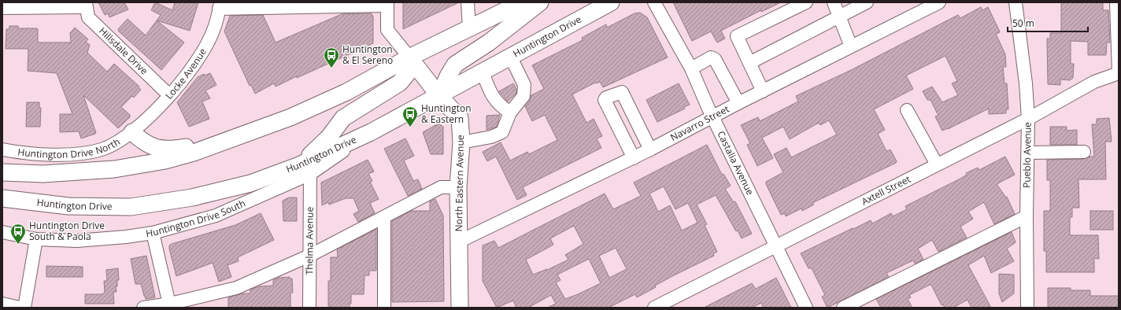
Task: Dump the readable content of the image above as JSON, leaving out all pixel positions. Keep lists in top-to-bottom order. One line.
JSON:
{"streets":{"main road":["Huntington Drive","North Eastern Avenue"],"street":["Hillsdale Drive","Locke Avenue","Navarro Street","Huntington Drive North","Pueblo Avenue","Castalia Avenue","Axtell Street","Huntington Drive South","Thelma Avenue"]},"crossings":[["Huntington Drive","North Eastern Avenue"],["Huntington Drive","Huntington Drive South"],["Huntington Drive","Thelma Avenue"],["Hillsdale Drive","Locke Avenue"],["Locke Avenue","Huntington Drive North"],["Navarro Street","Castalia Avenue"],["Navarro Street","North Eastern Avenue"],["Pueblo Avenue","Axtell Street"],["Castalia Avenue","Axtell Street"],["Huntington Drive South","Thelma Avenue"]],"places":{"bus stop":["Huntington & El Sereno","Huntington & Eastern","Huntington Drive South & Paola"]},"scale_bar":"50 m"}
